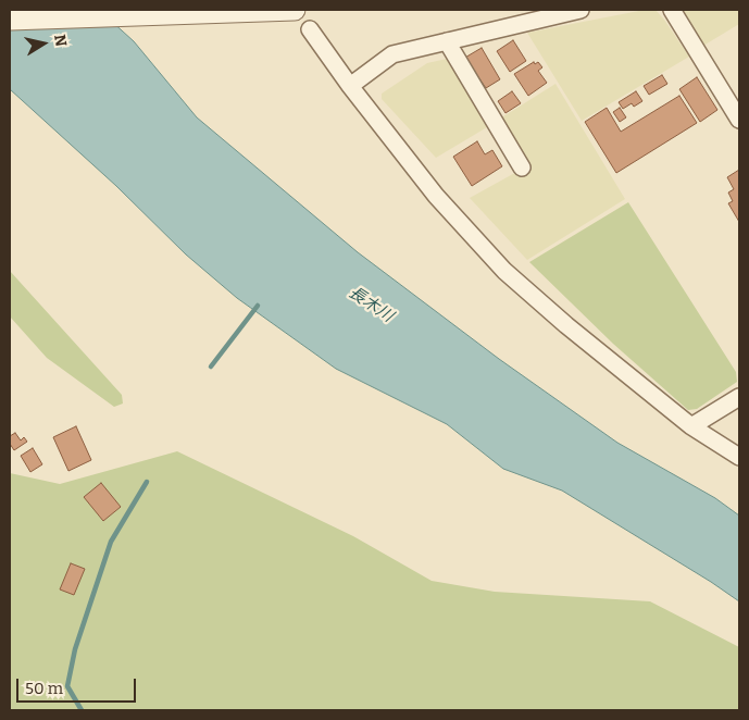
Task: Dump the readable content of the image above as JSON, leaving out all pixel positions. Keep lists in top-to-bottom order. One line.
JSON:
{"water":["長木川"],"scale_bar":"50 m","north":"right"}
